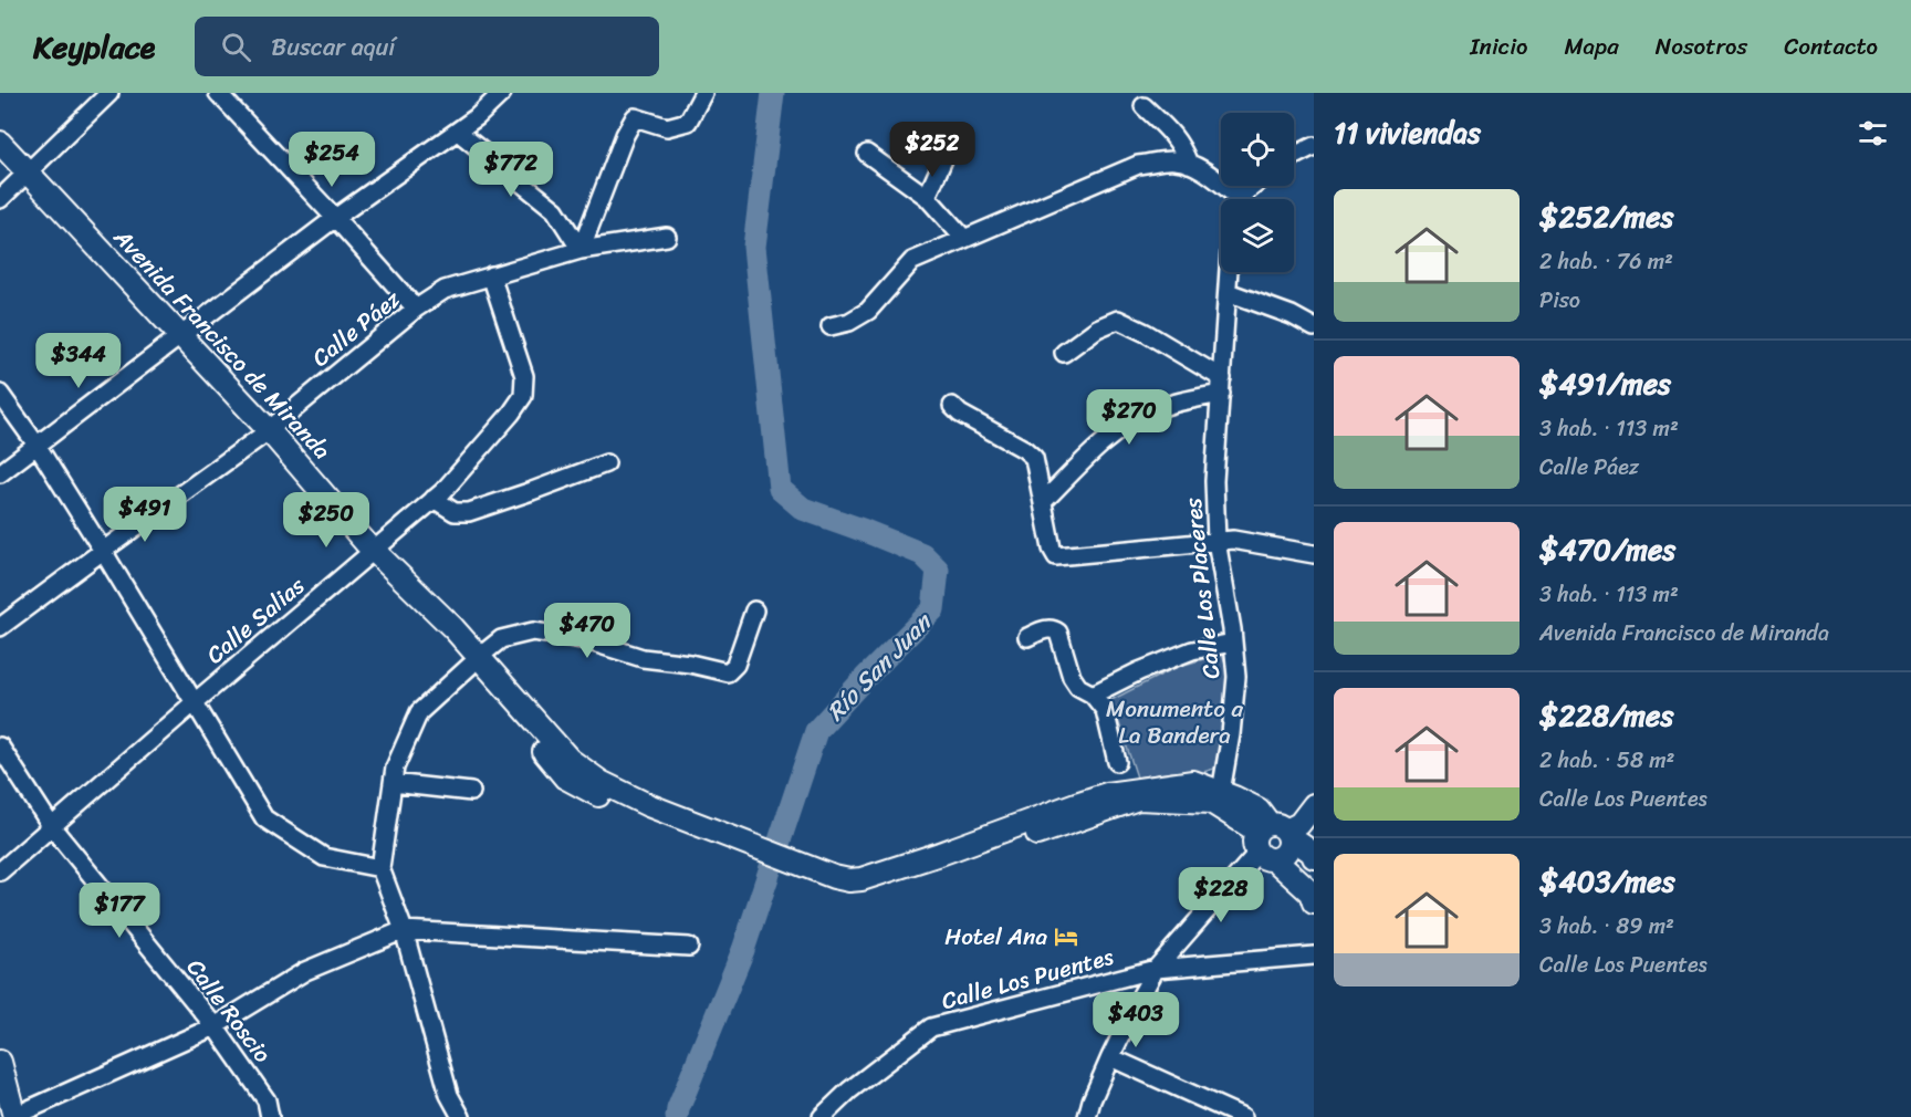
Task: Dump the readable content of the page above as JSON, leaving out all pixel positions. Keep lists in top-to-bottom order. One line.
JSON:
{"streets":{"main road":["Avenida Francisco de Miranda"],"street":["Calle Páez","Calle Los Placeres","Calle Salias","Calle Los Puentes","Calle Roscio"]},"crossings":[["Calle Páez","Avenida Francisco de Miranda"],["Calle Páez","Calle Salias"],["Avenida Francisco de Miranda","Calle Los Placeres"],["Avenida Francisco de Miranda","Calle Salias"],["Calle Salias","Calle Roscio"]],"water":["Río San Juan"],"parks":["Monumento a La Bandera"],"places":{"hotel":["Hotel Ana"]},"page":{"header":"Keyplace","search":"Buscar aquí","nav":["Inicio","Mapa","Nosotros","Contacto"],"heading":"11 viviendas","price":["$252","$254","$772","$344","$270","$491","$250","$470","$228","$177","$403"],"list":[{"name":"$252/mes","note":"2 hab. · 76 m² · Piso"},{"name":"$491/mes","note":"3 hab. · 113 m² · Calle Páez"},{"name":"$470/mes","note":"3 hab. · 113 m² · Avenida Francisco de Miranda"},{"name":"$228/mes","note":"2 hab. · 58 m² · Calle Los Puentes"},{"name":"$403/mes","note":"3 hab. · 89 m² · Calle Los Puentes"}]}}
